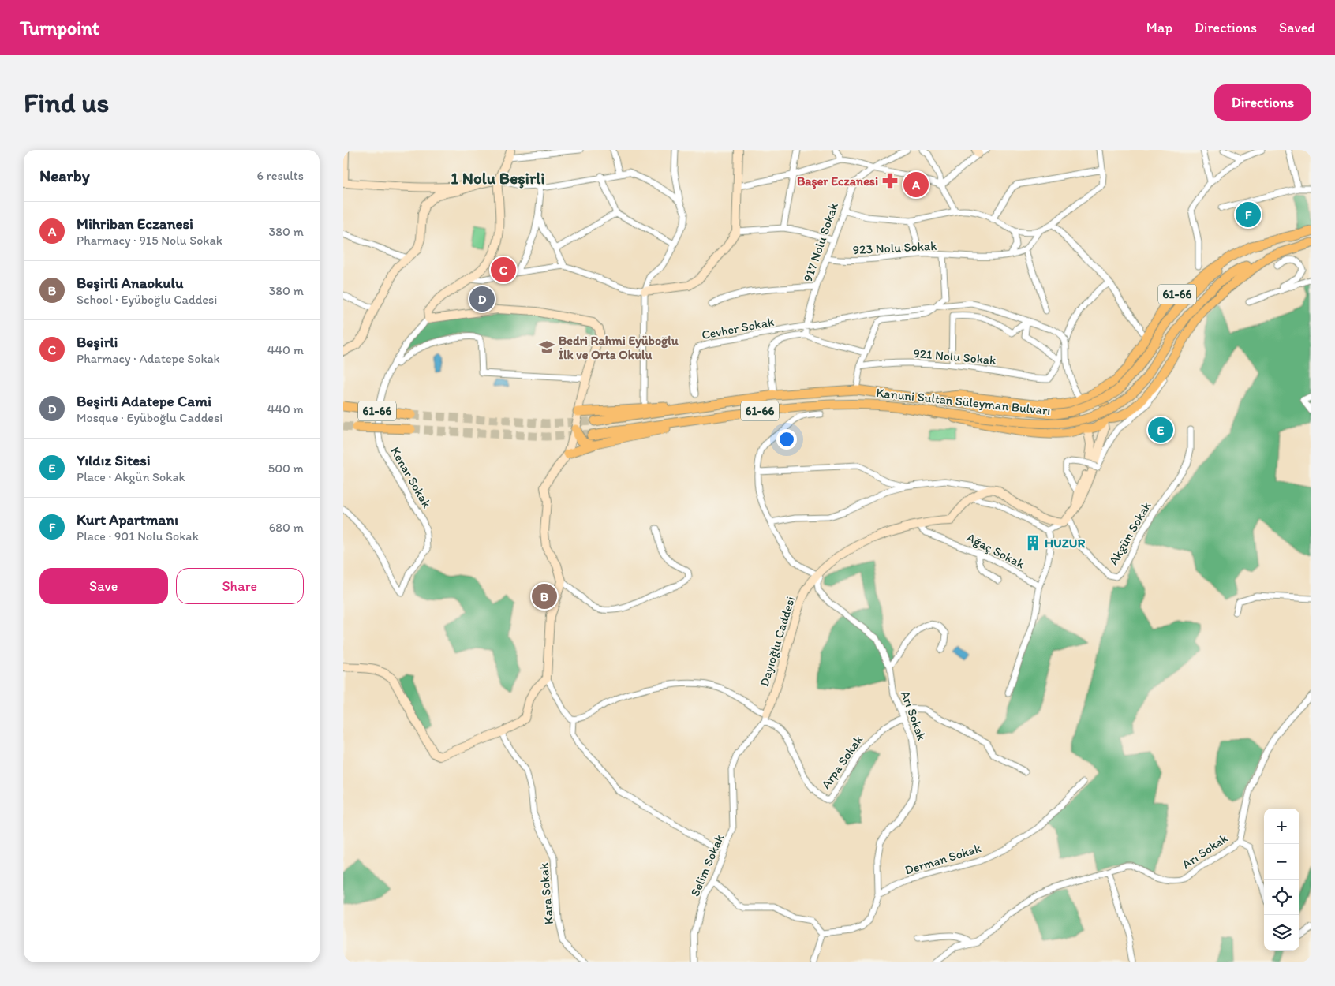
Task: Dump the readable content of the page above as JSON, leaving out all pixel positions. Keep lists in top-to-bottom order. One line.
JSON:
{"streets":{"main road":["61-66","Kanuni Sultan Süleyman Bulvarı"],"street":["917 Nolu Sokak","923 Nolu Sokak","Cevher Sokak","921 Nolu Sokak","Kenar Sokak","Akgün Sokak","Ağaç Sokak","Dayıoğlu Caddesi","Arı Sokak","Arpa Sokak","Derman Sokak","Selim Sokak","Kara Sokak"]},"crossings":[["917 Nolu Sokak","923 Nolu Sokak"],["917 Nolu Sokak","Cevher Sokak"],["61-66","Kanuni Sultan Süleyman Bulvarı"],["Cevher Sokak","Kanuni Sultan Süleyman Bulvarı"],["Ağaç Sokak","Dayıoğlu Caddesi"],["Dayıoğlu Caddesi","Arı Sokak"],["Dayıoğlu Caddesi","Arpa Sokak"],["Dayıoğlu Caddesi","Selim Sokak"],["Arı Sokak","Arpa Sokak"],["Arı Sokak","Derman Sokak"],["Arpa Sokak","Selim Sokak"]],"districts":["1 Nolu Beşirli"],"places":{"pharmacy":["Başer Eczanesi"],"school or university":["Bedri Rahmi Eyüboğlu İlk ve Orta Okulu"],"building":["HUZUR"]},"page":{"header":"Turnpoint","nav":["Map","Directions","Saved"],"buttons":["Directions",["Save","Share"]],"title":"Find us","heading":["Nearby","6 results"],"pins":["A","F","C","D","E","B"],"list":[{"mark":"A","name":"Mihriban Eczanesi","note":"Pharmacy · 915 Nolu Sokak","value":"380 m"},{"mark":"B","name":"Beşirli Anaokulu","note":"School · Eyüboğlu Caddesi","value":"380 m"},{"mark":"C","name":"Beşirli","note":"Pharmacy · Adatepe Sokak","value":"440 m"},{"mark":"D","name":"Beşirli Adatepe Cami","note":"Mosque · Eyüboğlu Caddesi","value":"440 m"},{"mark":"E","name":"Yıldız Sitesi","note":"Place · Akgün Sokak","value":"500 m"},{"mark":"F","name":"Kurt Apartmanı","note":"Place · 901 Nolu Sokak","value":"680 m"}],"map_buttons":["+","−"]}}
